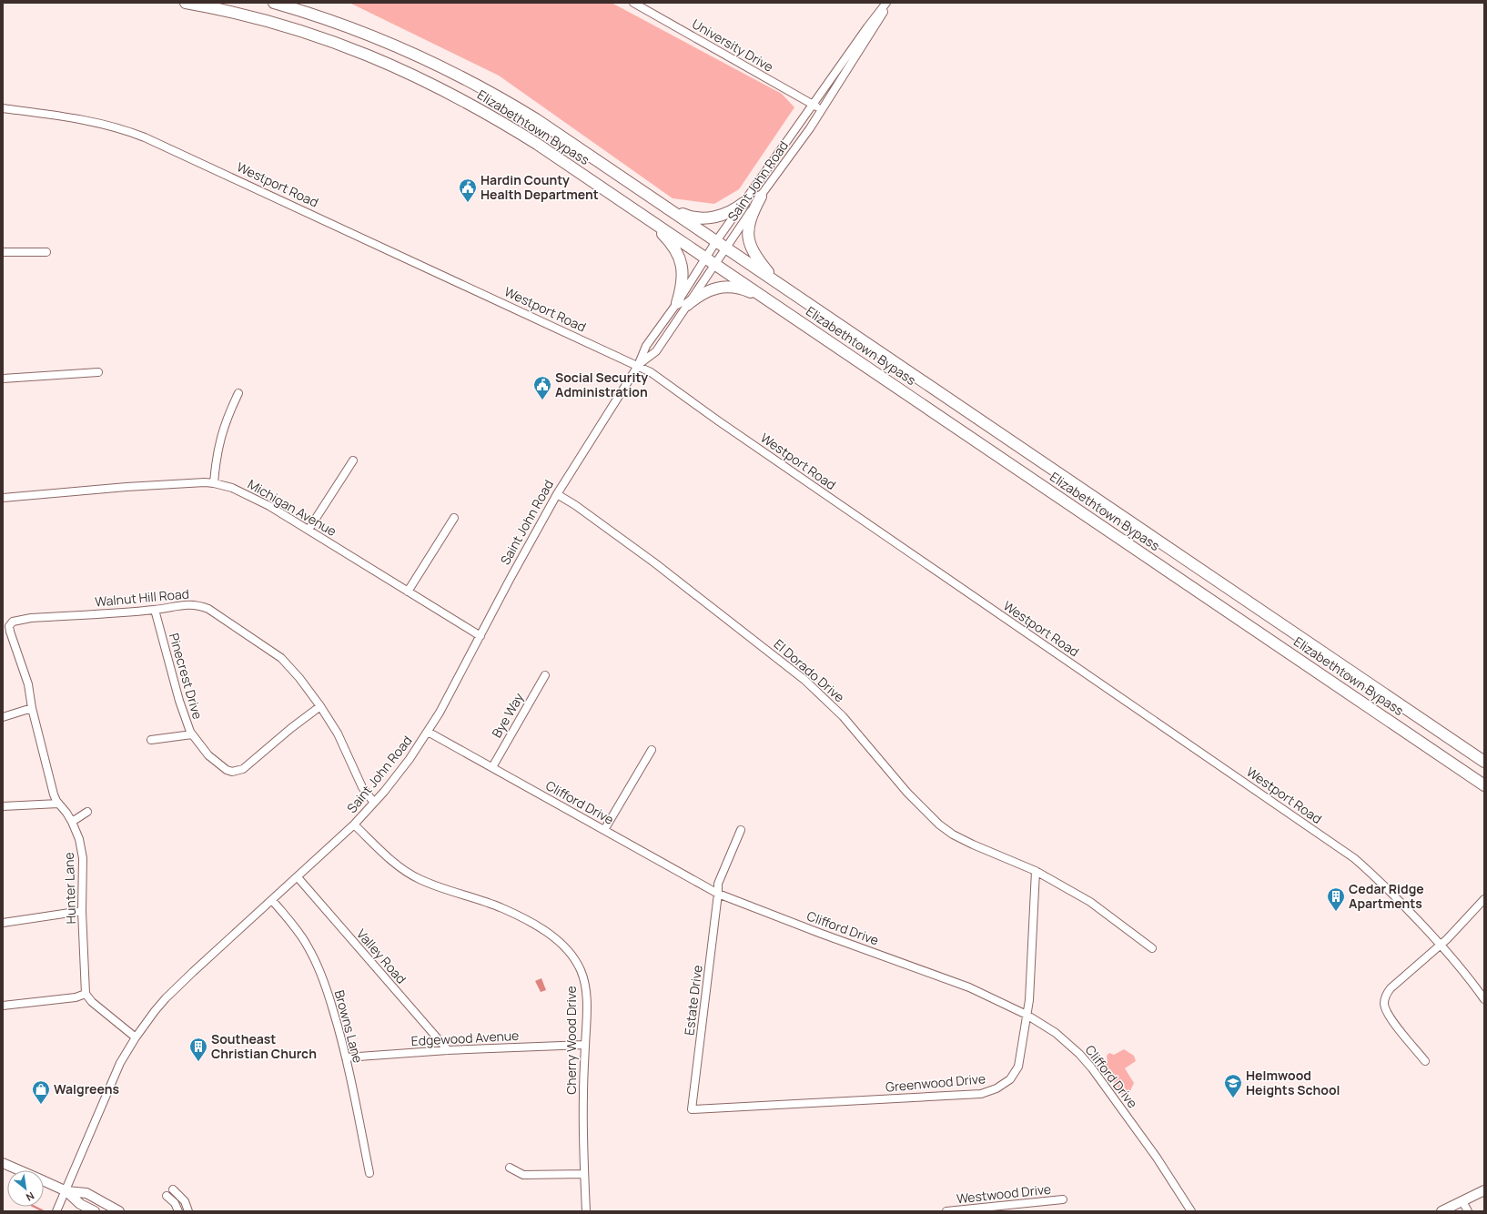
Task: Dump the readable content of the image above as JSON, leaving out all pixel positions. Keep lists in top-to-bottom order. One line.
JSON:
{"streets":{"highway":["Elizabethtown Bypass"],"street":["University Drive","Saint John Road","Westport Road","Michigan Avenue","Walnut Hill Road","El Dorado Drive","Pinecrest Drive","Bye Way","Clifford Drive","Hunter Lane","Valley Road","Estate Drive","Browns Lane","Edgewood Avenue","Cherry Wood Drive","Greenwood Drive","Westwood Drive"]},"crossings":[["University Drive","Saint John Road"],["Elizabethtown Bypass","Saint John Road"],["Saint John Road","Westport Road"],["Saint John Road","Michigan Avenue"],["Saint John Road","Walnut Hill Road"],["Saint John Road","El Dorado Drive"],["Saint John Road","Clifford Drive"],["Saint John Road","Valley Road"],["Saint John Road","Browns Lane"],["Saint John Road","Cherry Wood Drive"],["Walnut Hill Road","Pinecrest Drive"],["Walnut Hill Road","Hunter Lane"],["El Dorado Drive","Greenwood Drive"],["Bye Way","Clifford Drive"],["Clifford Drive","Estate Drive"],["Clifford Drive","Greenwood Drive"],["Valley Road","Edgewood Avenue"],["Estate Drive","Greenwood Drive"],["Browns Lane","Edgewood Avenue"],["Edgewood Avenue","Cherry Wood Drive"]],"places":{"public building":["Hardin County Health Department","Social Security Administration"],"building":["Cedar Ridge Apartments","Southeast Christian Church"],"school or university":["Helmwood Heights School"],"shop":["Walgreens"]},"north":"bottom right"}
